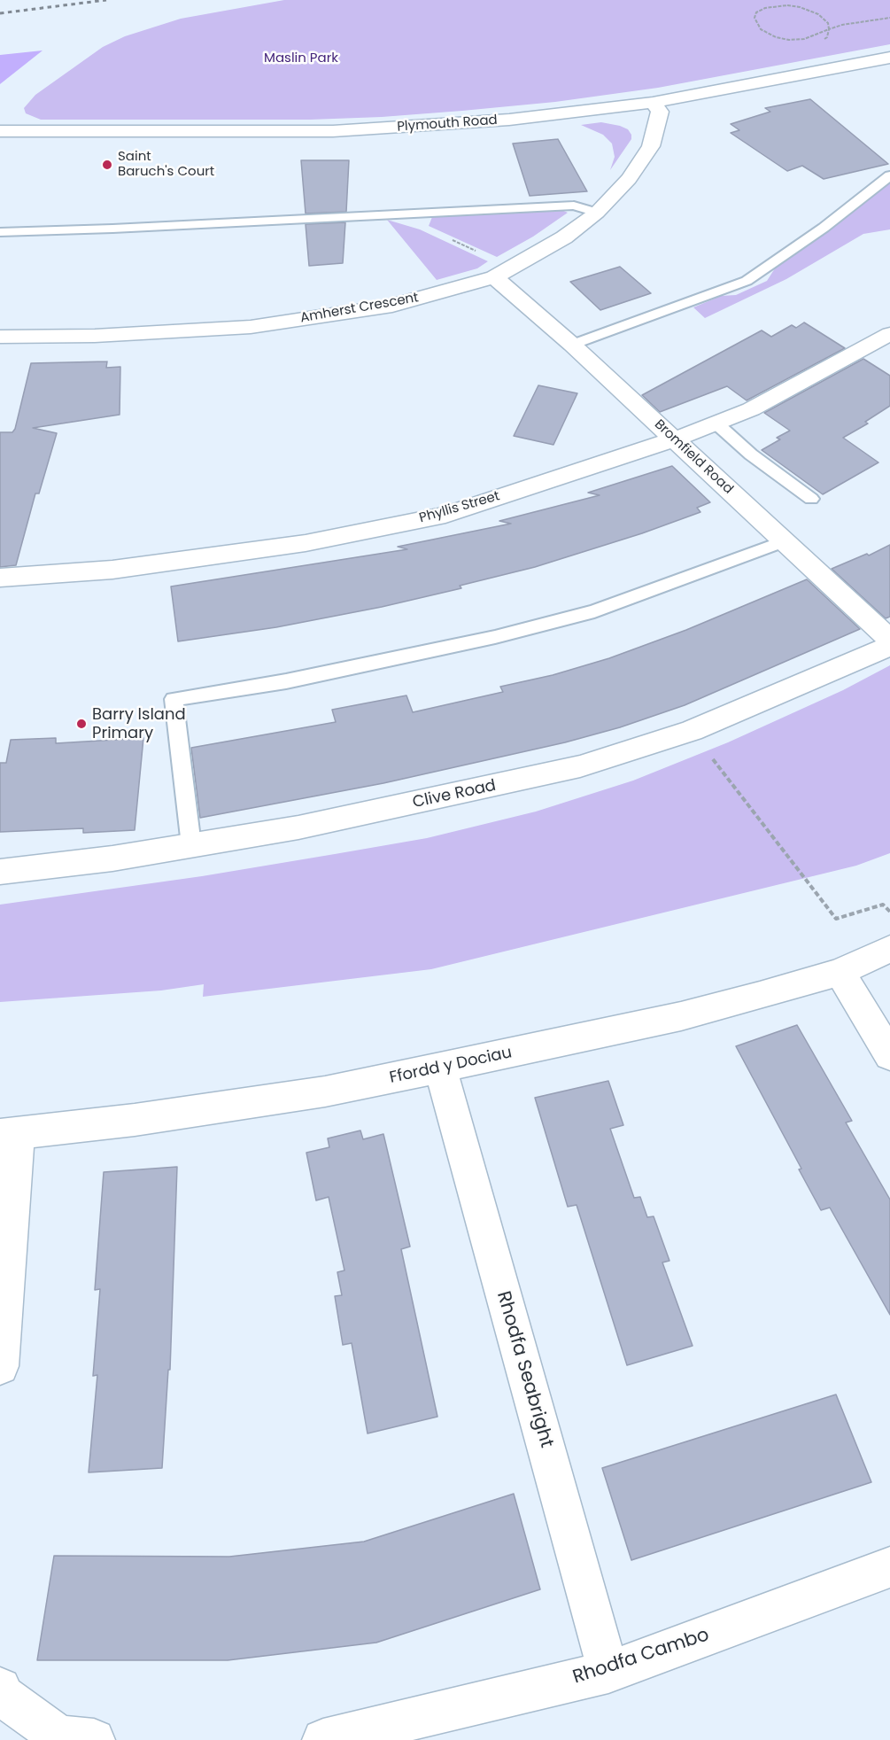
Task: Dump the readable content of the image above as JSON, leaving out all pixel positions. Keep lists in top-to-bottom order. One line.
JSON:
{"streets":{"street":["Plymouth Road","Amherst Crescent","Bromfield Road","Phyllis Street","Clive Road","Ffordd y Dociau","Rhodfa Seabright","Rhodfa Cambo"]},"crossings":[["Plymouth Road","Amherst Crescent"],["Amherst Crescent","Bromfield Road"],["Bromfield Road","Phyllis Street"],["Ffordd y Dociau","Rhodfa Seabright"],["Rhodfa Seabright","Rhodfa Cambo"]],"parks":["Maslin Park"],"places":["Saint Baruch's Court","Barry Island Primary"]}
